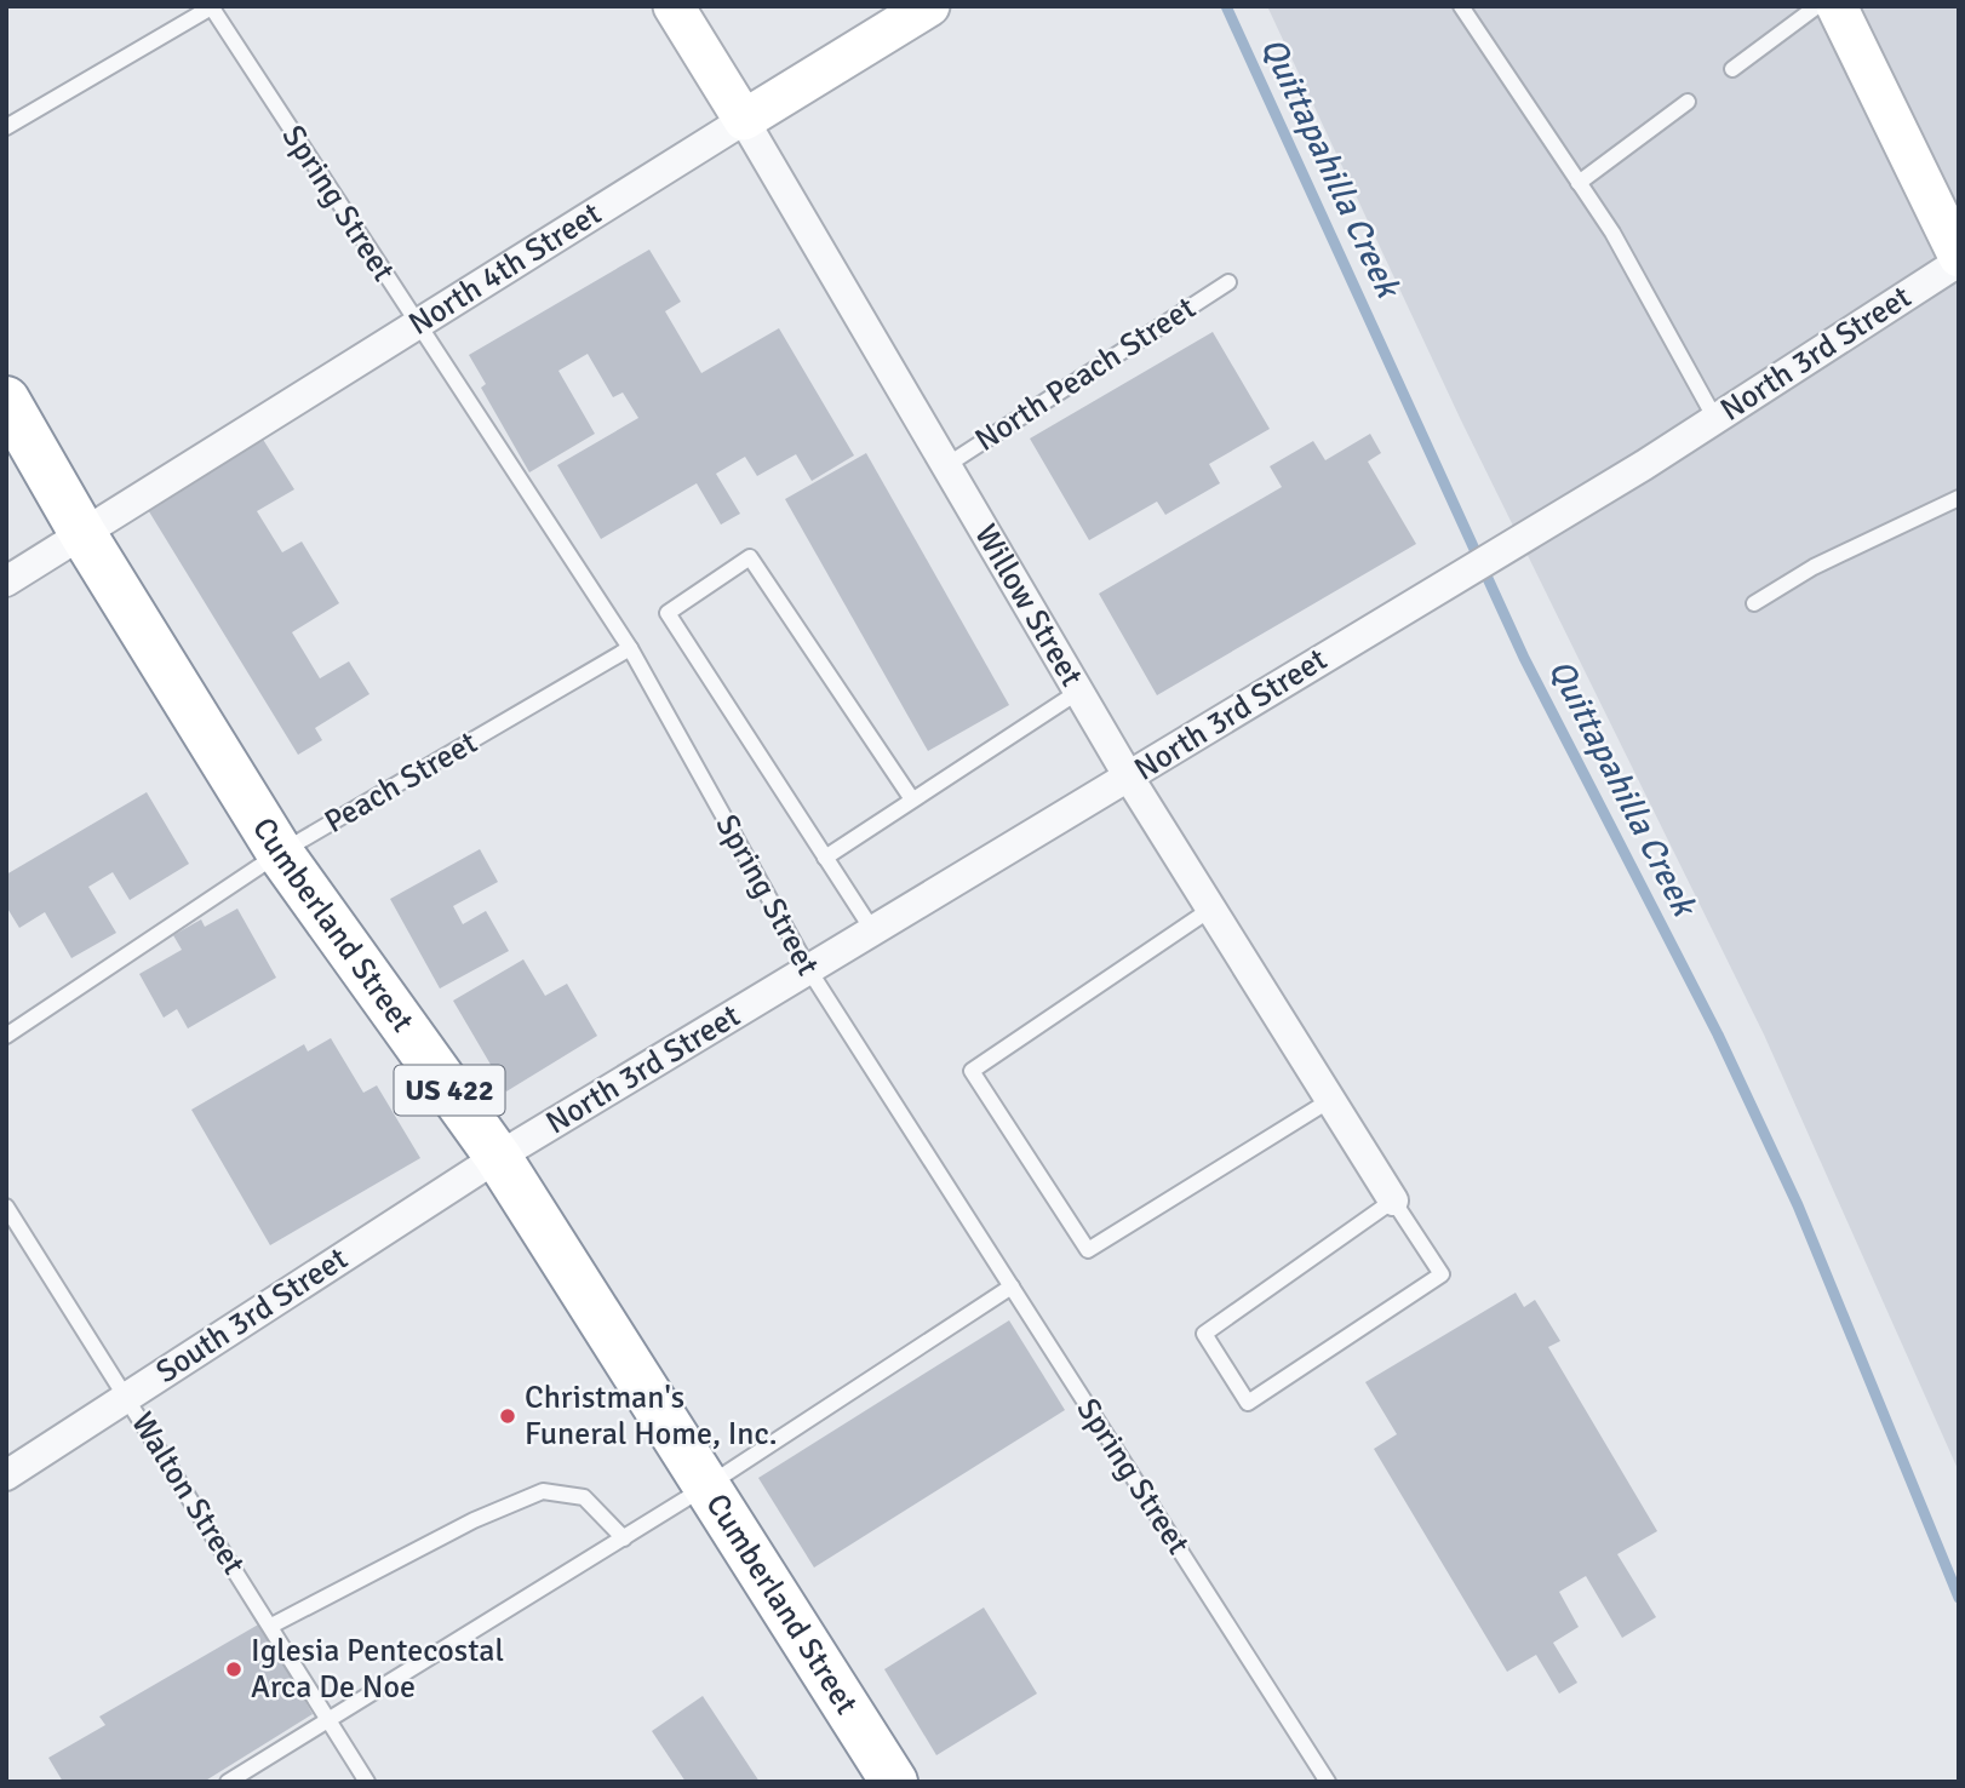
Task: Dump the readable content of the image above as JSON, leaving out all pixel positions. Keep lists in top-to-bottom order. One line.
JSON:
{"streets":{"highway":["Cumberland Street","US 422"],"street":["North 4th Street","North 3rd Street","Willow Street","South 3rd Street"],"lane":["Spring Street","North Peach Street","Peach Street","Walton Street"]},"crossings":[["Spring Street","North 4th Street"],["Spring Street","North 3rd Street"],["Spring Street","Peach Street"],["North 4th Street","Willow Street"],["North 4th Street","Cumberland Street"],["North 3rd Street","Willow Street"],["North 3rd Street","Cumberland Street"],["North 3rd Street","South 3rd Street"],["North Peach Street","Willow Street"],["Peach Street","Cumberland Street"],["Cumberland Street","South 3rd Street"],["South 3rd Street","Walton Street"]],"water":["Quittapahilla Creek"],"places":["Christman's Funeral Home, Inc.","Iglesia Pentecostal Arca De Noe"]}
